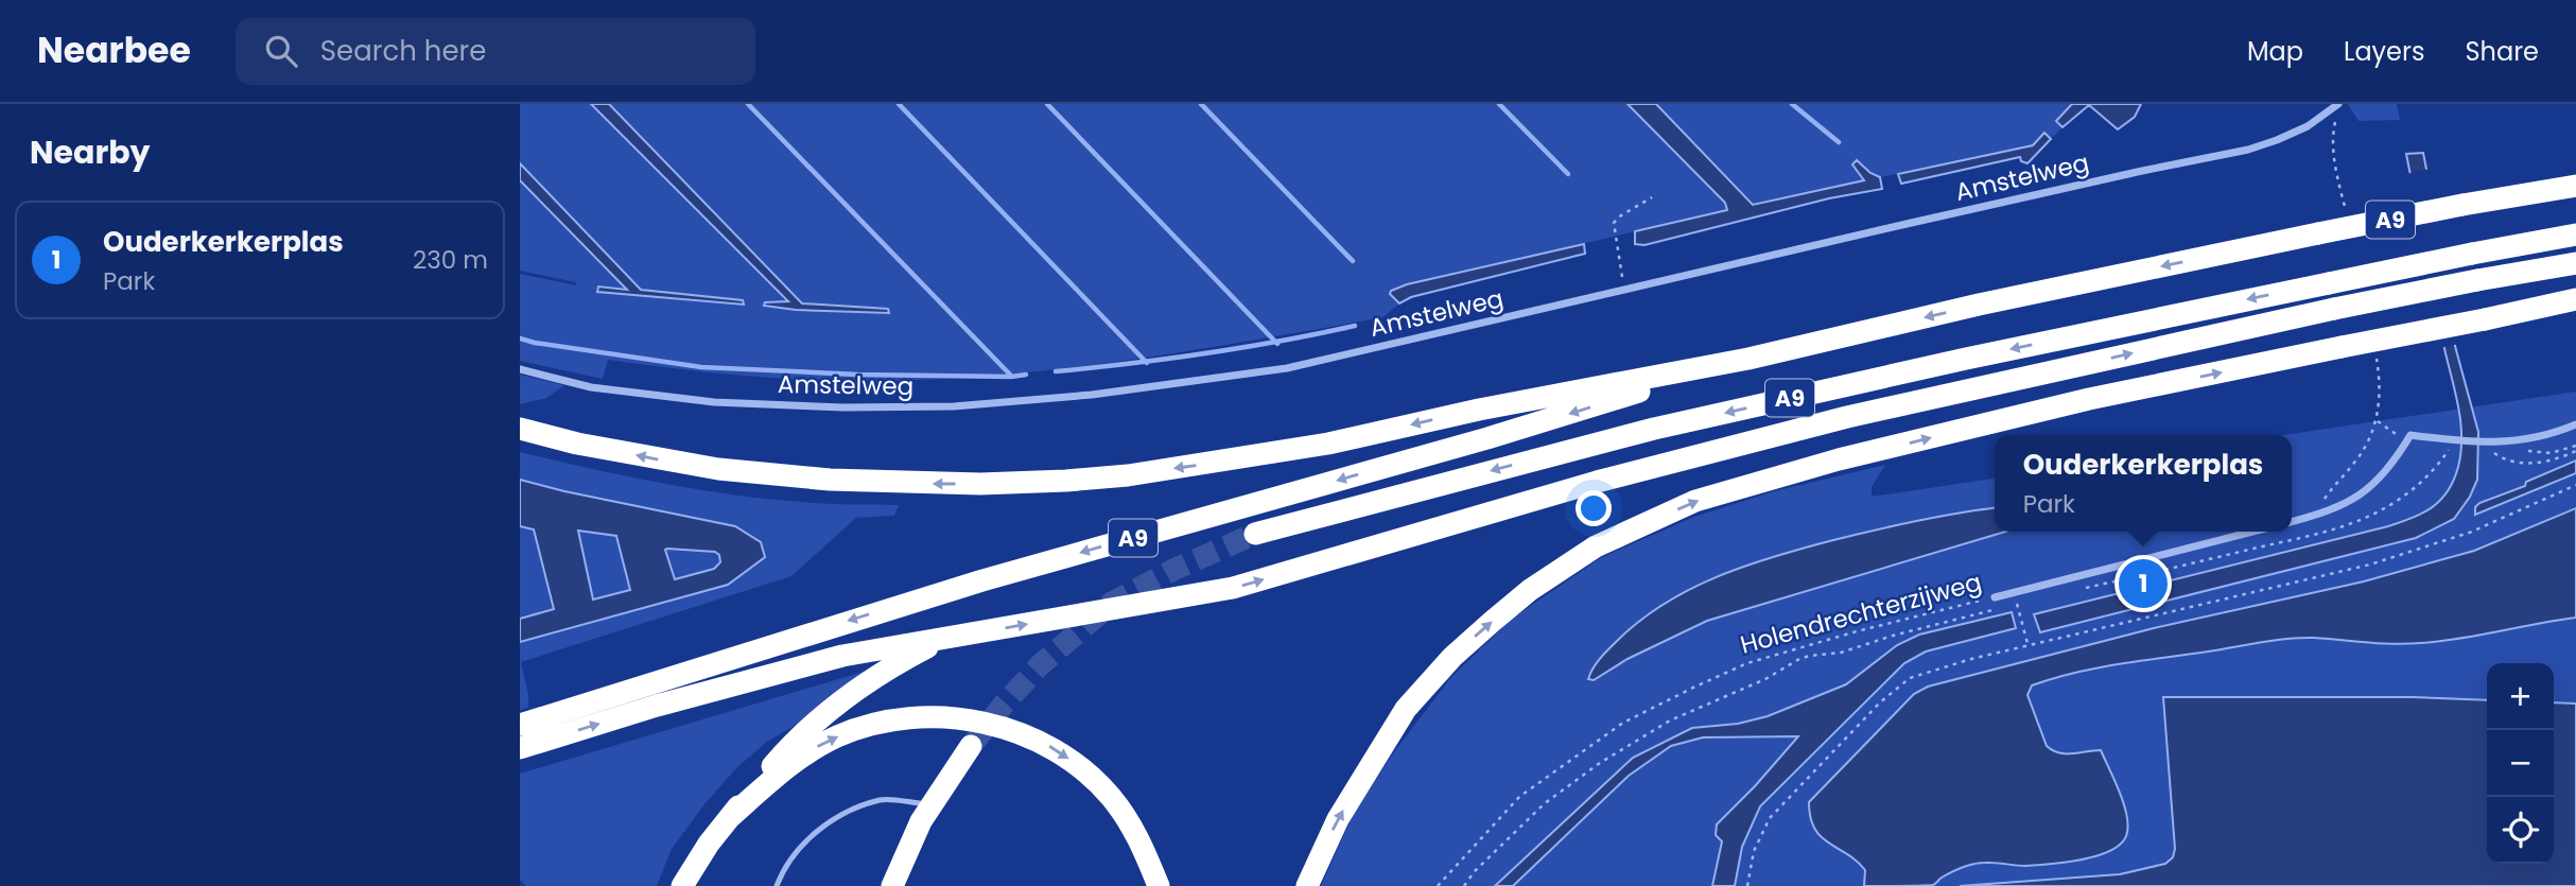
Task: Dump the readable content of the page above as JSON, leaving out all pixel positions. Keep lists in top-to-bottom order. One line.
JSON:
{"streets":{"highway":["A9"],"street":["Amstelweg","Holendrechterzijweg"]},"page":{"header":"Nearbee","search":"Search here","nav":["Map","Layers","Share"],"heading":"Nearby","list":[{"mark":"1","name":"Ouderkerkerplas","note":"Park","value":"230 m"}],"popup":["Ouderkerkerplas","Park"],"pins":"1","map_buttons":["+","−"]}}
